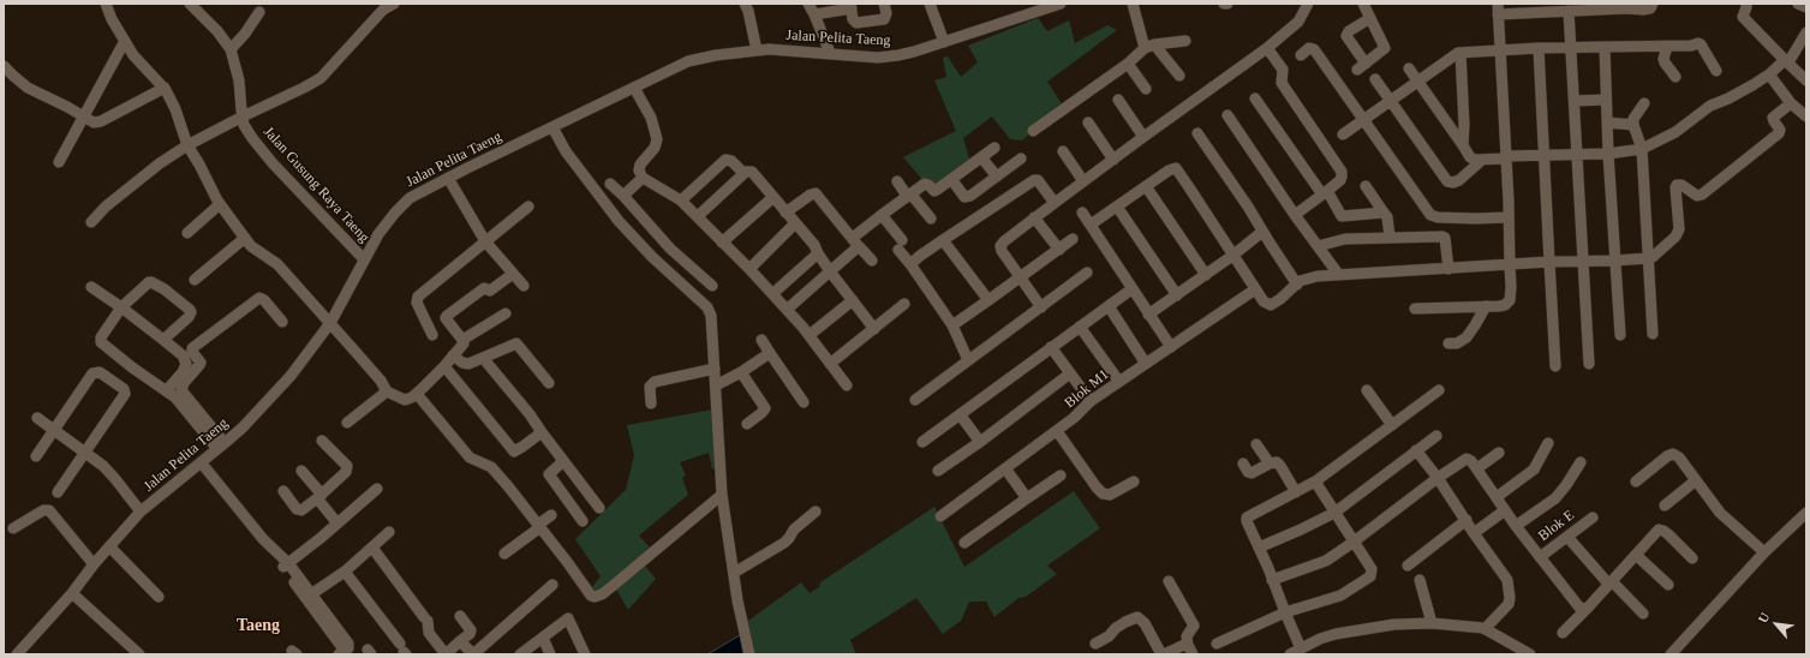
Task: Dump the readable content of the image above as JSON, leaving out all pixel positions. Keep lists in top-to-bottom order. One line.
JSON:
{"streets":{"street":["Jalan Pelita Taeng","Jalan Gusung Raya Taeng","Blok M1","Blok E"]},"crossings":[["Jalan Pelita Taeng","Jalan Gusung Raya Taeng"]],"districts":["Taeng"],"north":"top left"}
